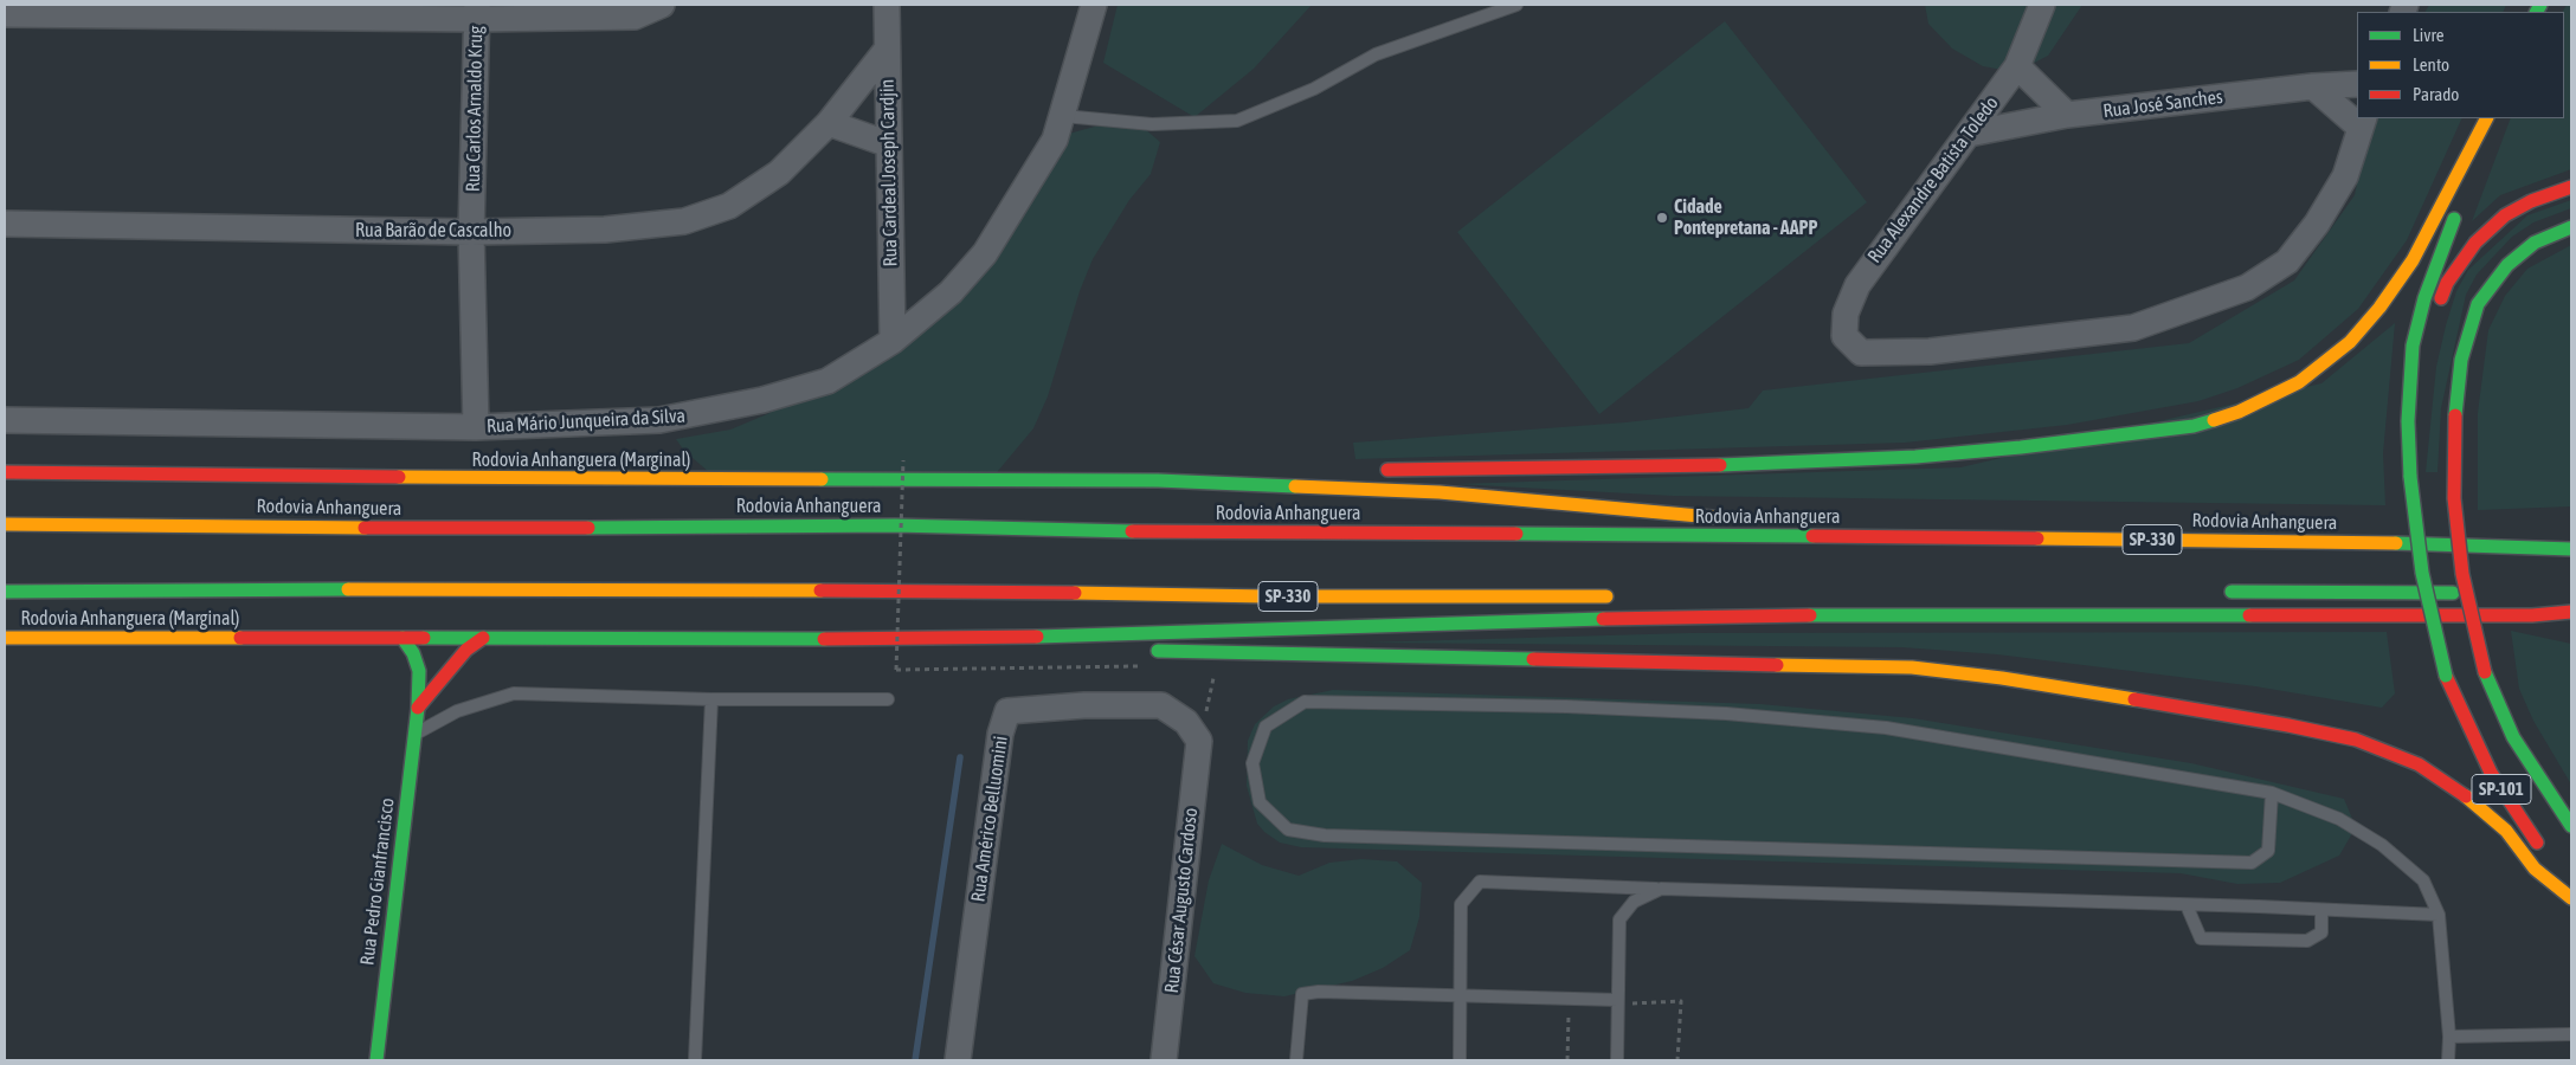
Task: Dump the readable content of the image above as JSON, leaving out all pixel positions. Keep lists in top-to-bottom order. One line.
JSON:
{"streets":{"main road":["Rodovia Anhanguera (Marginal)","Rodovia Anhanguera","SP-330","SP-101","Rua Pedro Gianfrancisco"],"street":["Rua José Sanches","Rua Carlos Arnaldo Krug","Rua Cardeal Joseph Cardjin","Rua Alexandre Batista Toledo","Rua Barão de Cascalho","Rua Mário Junqueira da Silva","Rua Américo Belluomini","Rua César Augusto Cardoso"]},"crossings":[["Rua José Sanches","Rua Alexandre Batista Toledo"],["Rua Carlos Arnaldo Krug","Rua Barão de Cascalho"],["Rua Carlos Arnaldo Krug","Rua Mário Junqueira da Silva"],["Rua Cardeal Joseph Cardjin","Rua Barão de Cascalho"],["Rua Cardeal Joseph Cardjin","Rua Mário Junqueira da Silva"],["Rodovia Anhanguera (Marginal)","Rua Pedro Gianfrancisco"],["Rua Américo Belluomini","Rua César Augusto Cardoso"]],"places":["Cidade Pontepretana - AAPP"],"legend":["Livre","Lento","Parado"]}
